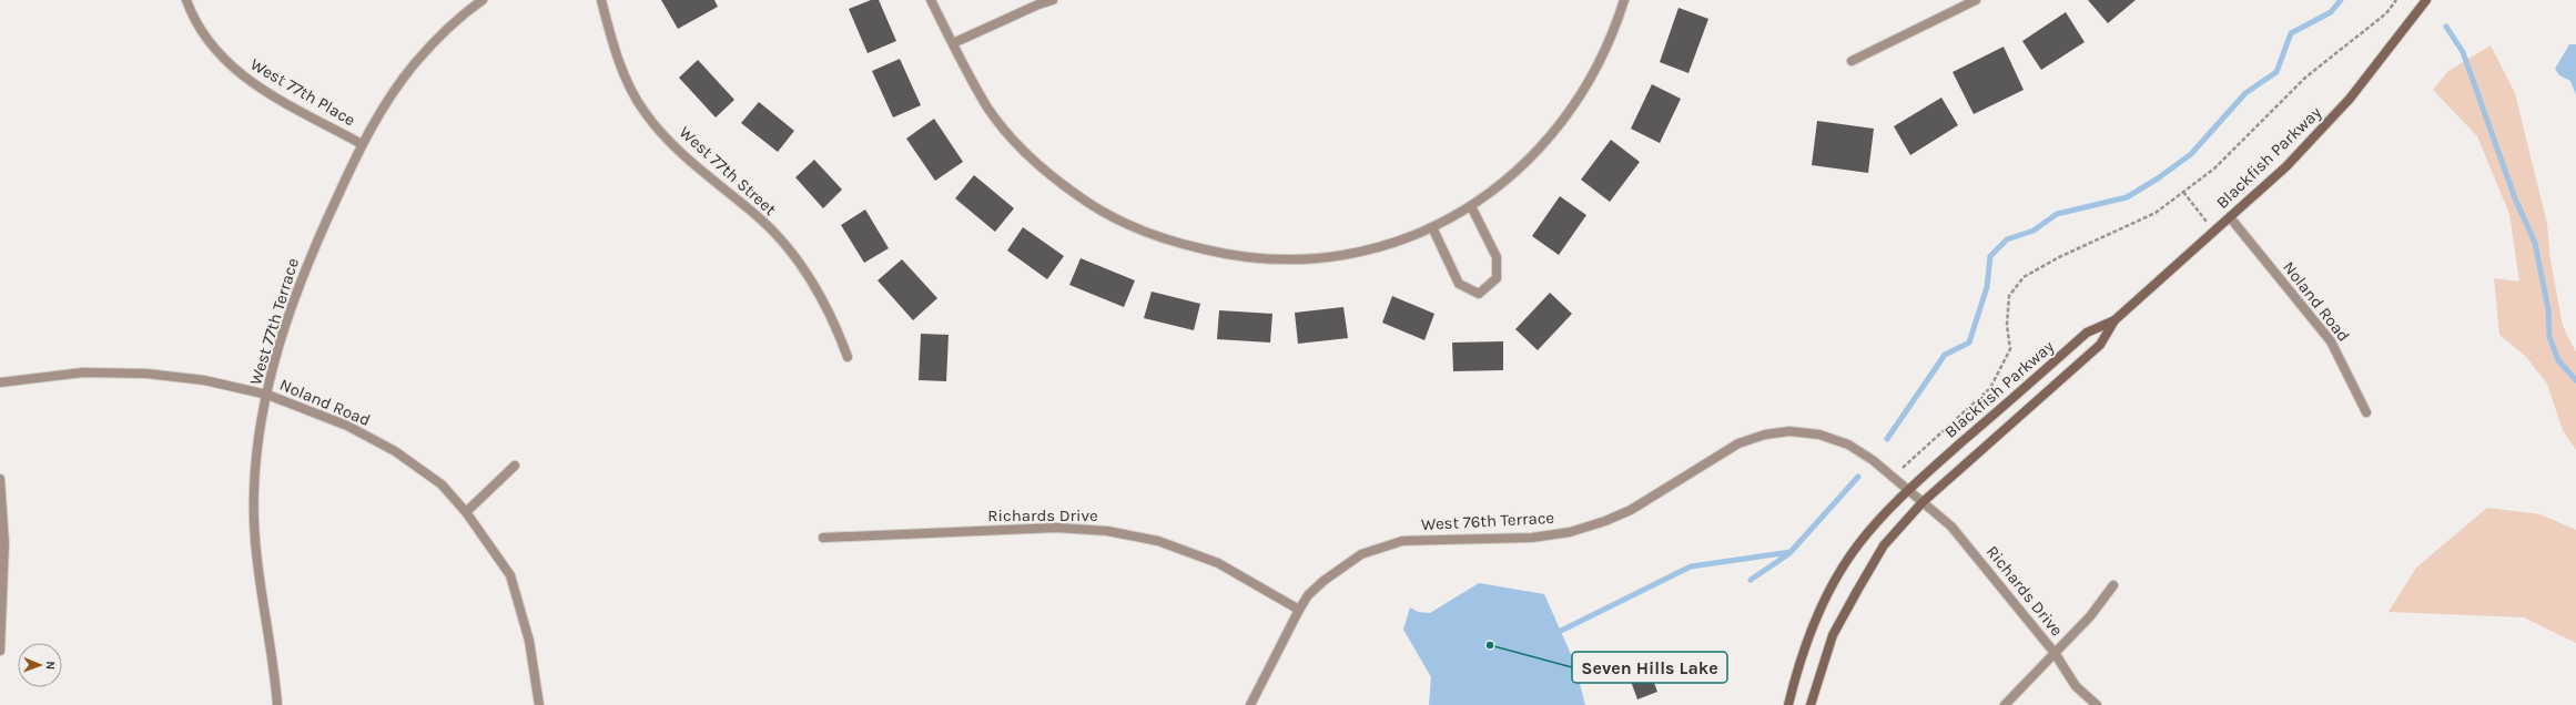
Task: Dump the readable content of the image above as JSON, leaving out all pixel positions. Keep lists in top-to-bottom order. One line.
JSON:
{"streets":{"main road":["Blackfish Parkway"],"street":["West 77th Place","West 77th Street","Noland Road","West 77th Terrace","Richards Drive","West 76th Terrace"]},"crossings":[["West 77th Place","West 77th Terrace"],["Blackfish Parkway","Noland Road"],["Blackfish Parkway","Richards Drive"],["Blackfish Parkway","West 76th Terrace"],["Noland Road","West 77th Terrace"],["Richards Drive","West 76th Terrace"]],"places":["Seven Hills Lake"],"north":"right"}
